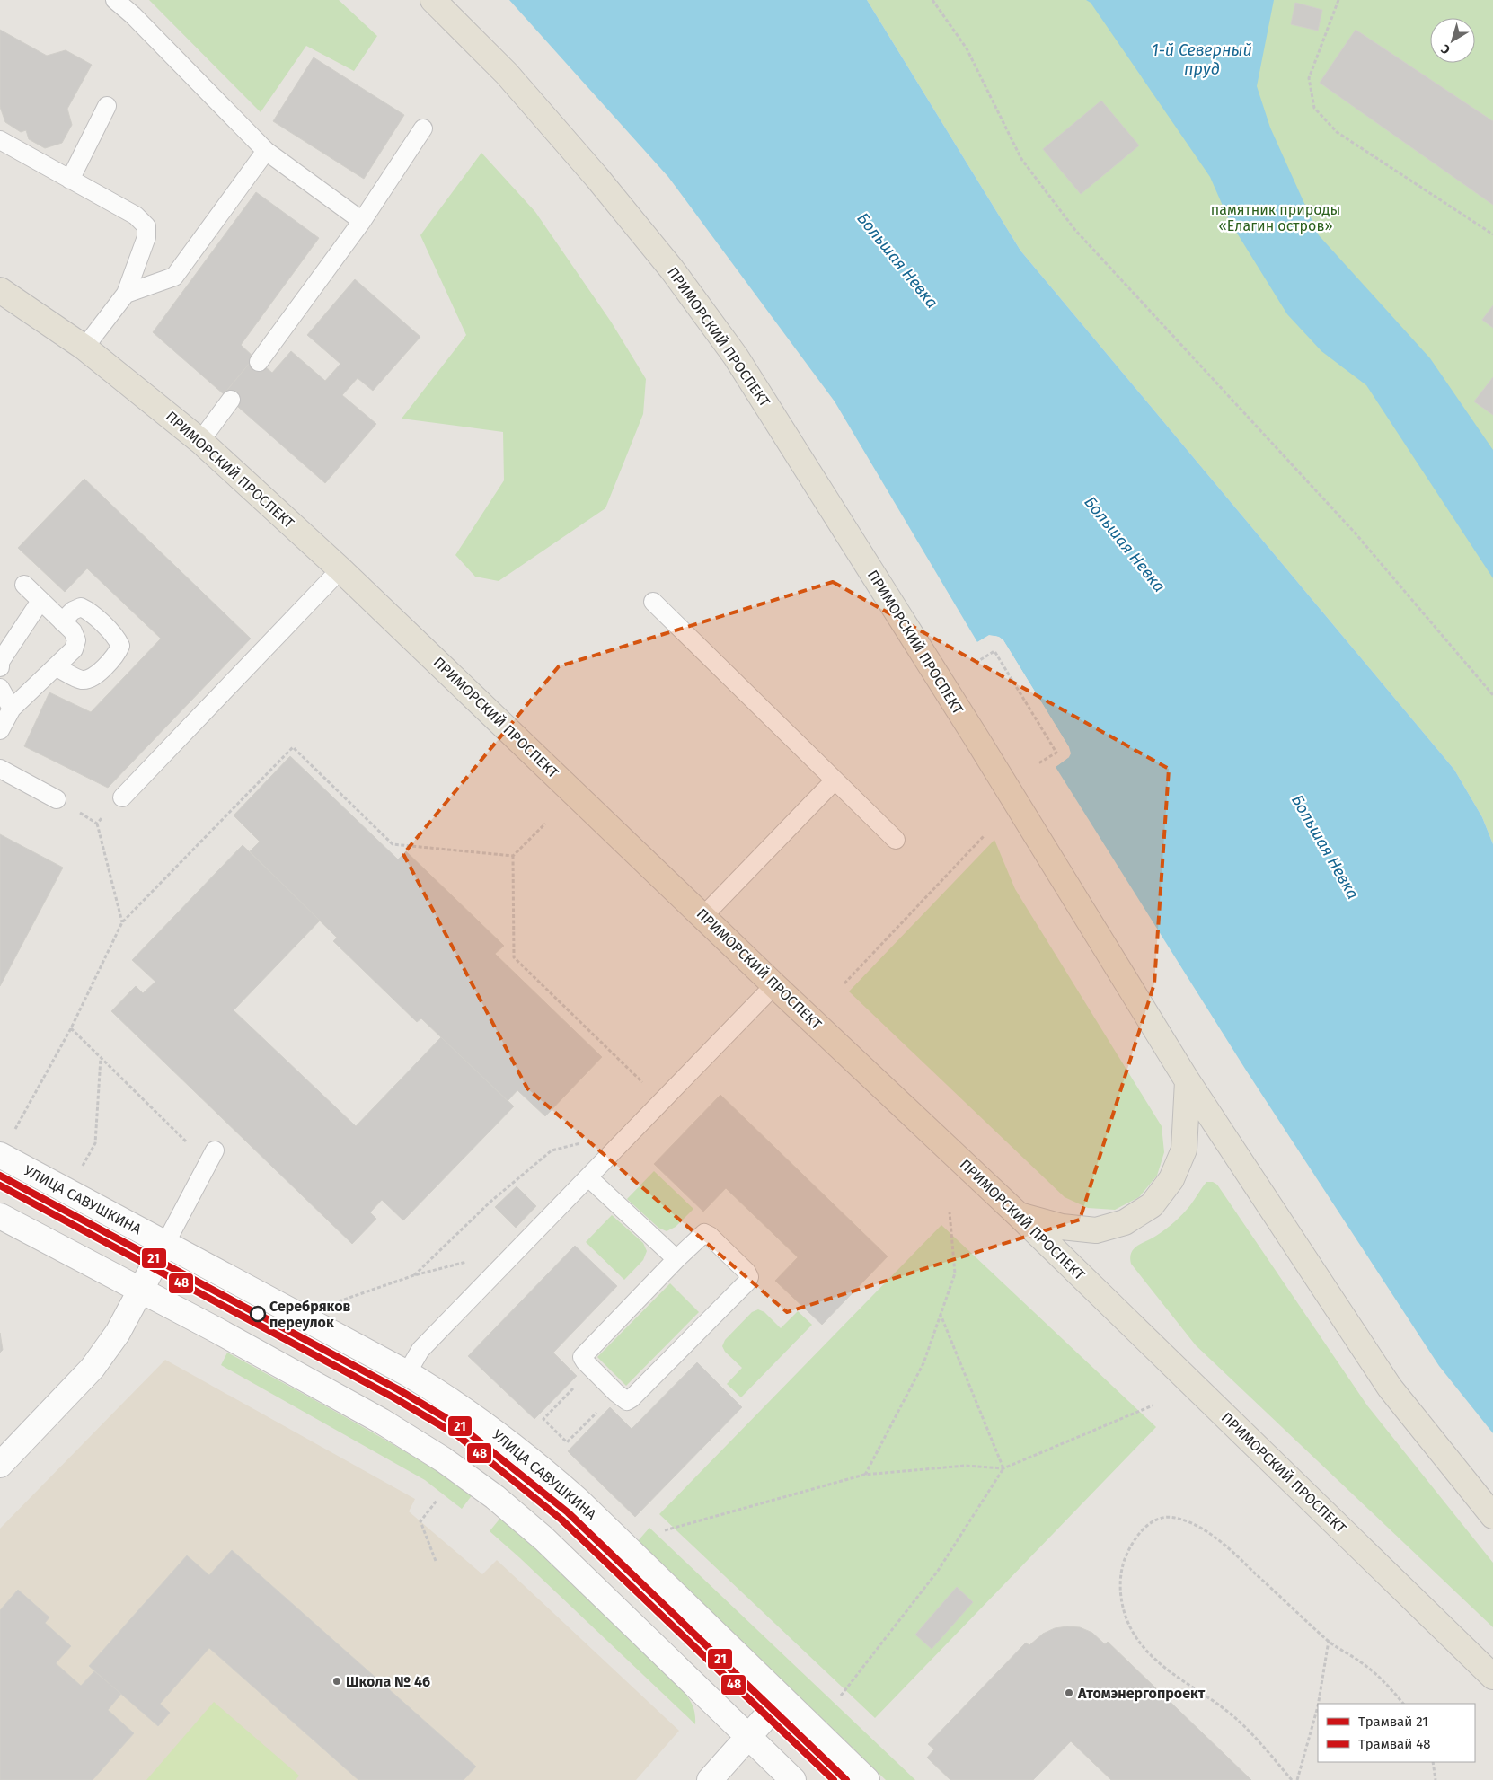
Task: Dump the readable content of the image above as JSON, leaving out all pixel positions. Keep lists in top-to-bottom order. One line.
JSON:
{"streets":{"main road":["ПРИМОРСКИЙ ПРОСПЕКТ","УЛИЦА САВУШКИНА"]},"water":["1-й Северный пруд","Большая Невка"],"parks":["памятник природы «Елагин остров»"],"places":["Серебряков переулок","Школа № 46","Атомэнергопроект"],"lines":["tram line 21","tram line 48"],"legend":["Трамвай 21","Трамвай 48"],"north":"bottom left"}
